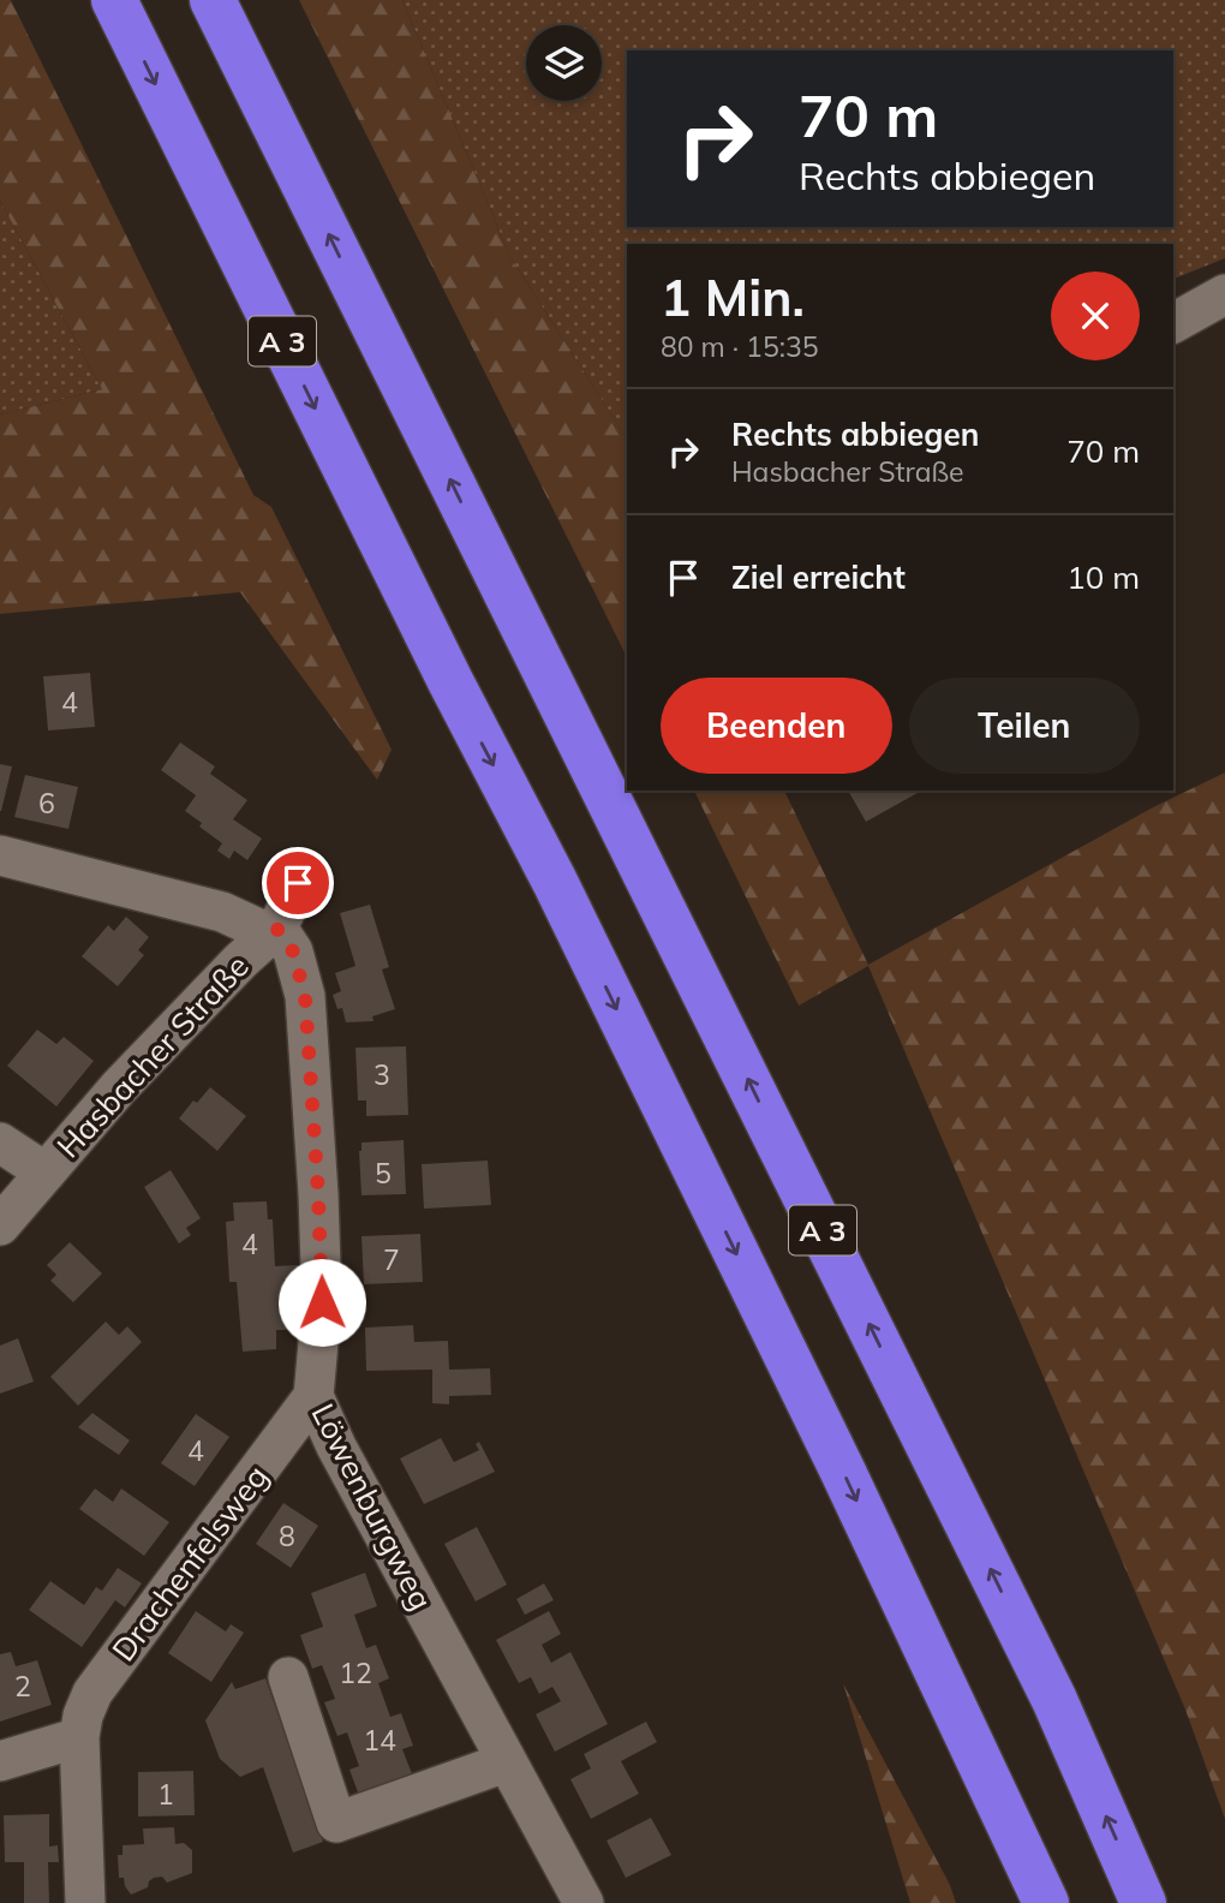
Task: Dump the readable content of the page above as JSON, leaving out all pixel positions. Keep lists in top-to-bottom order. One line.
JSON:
{"streets":{"highway":["A 3"],"street":["Hasbacher Straße","Löwenburgweg","Drachenfelsweg"]},"crossings":[["Hasbacher Straße","Löwenburgweg"],["Löwenburgweg","Drachenfelsweg"]],"house_numbers":["4","6","3","5","4","7","4","8","12","2","14","1"],"page":{"turn":["70 m","Rechts abbiegen"],"heading":["1 Min.","80 m · 15:35"],"list":[{"name":"Rechts abbiegen","note":"Hasbacher Straße","value":"70 m"},{"name":"Ziel erreicht","value":"10 m"}],"buttons":["Beenden","Teilen"]}}
